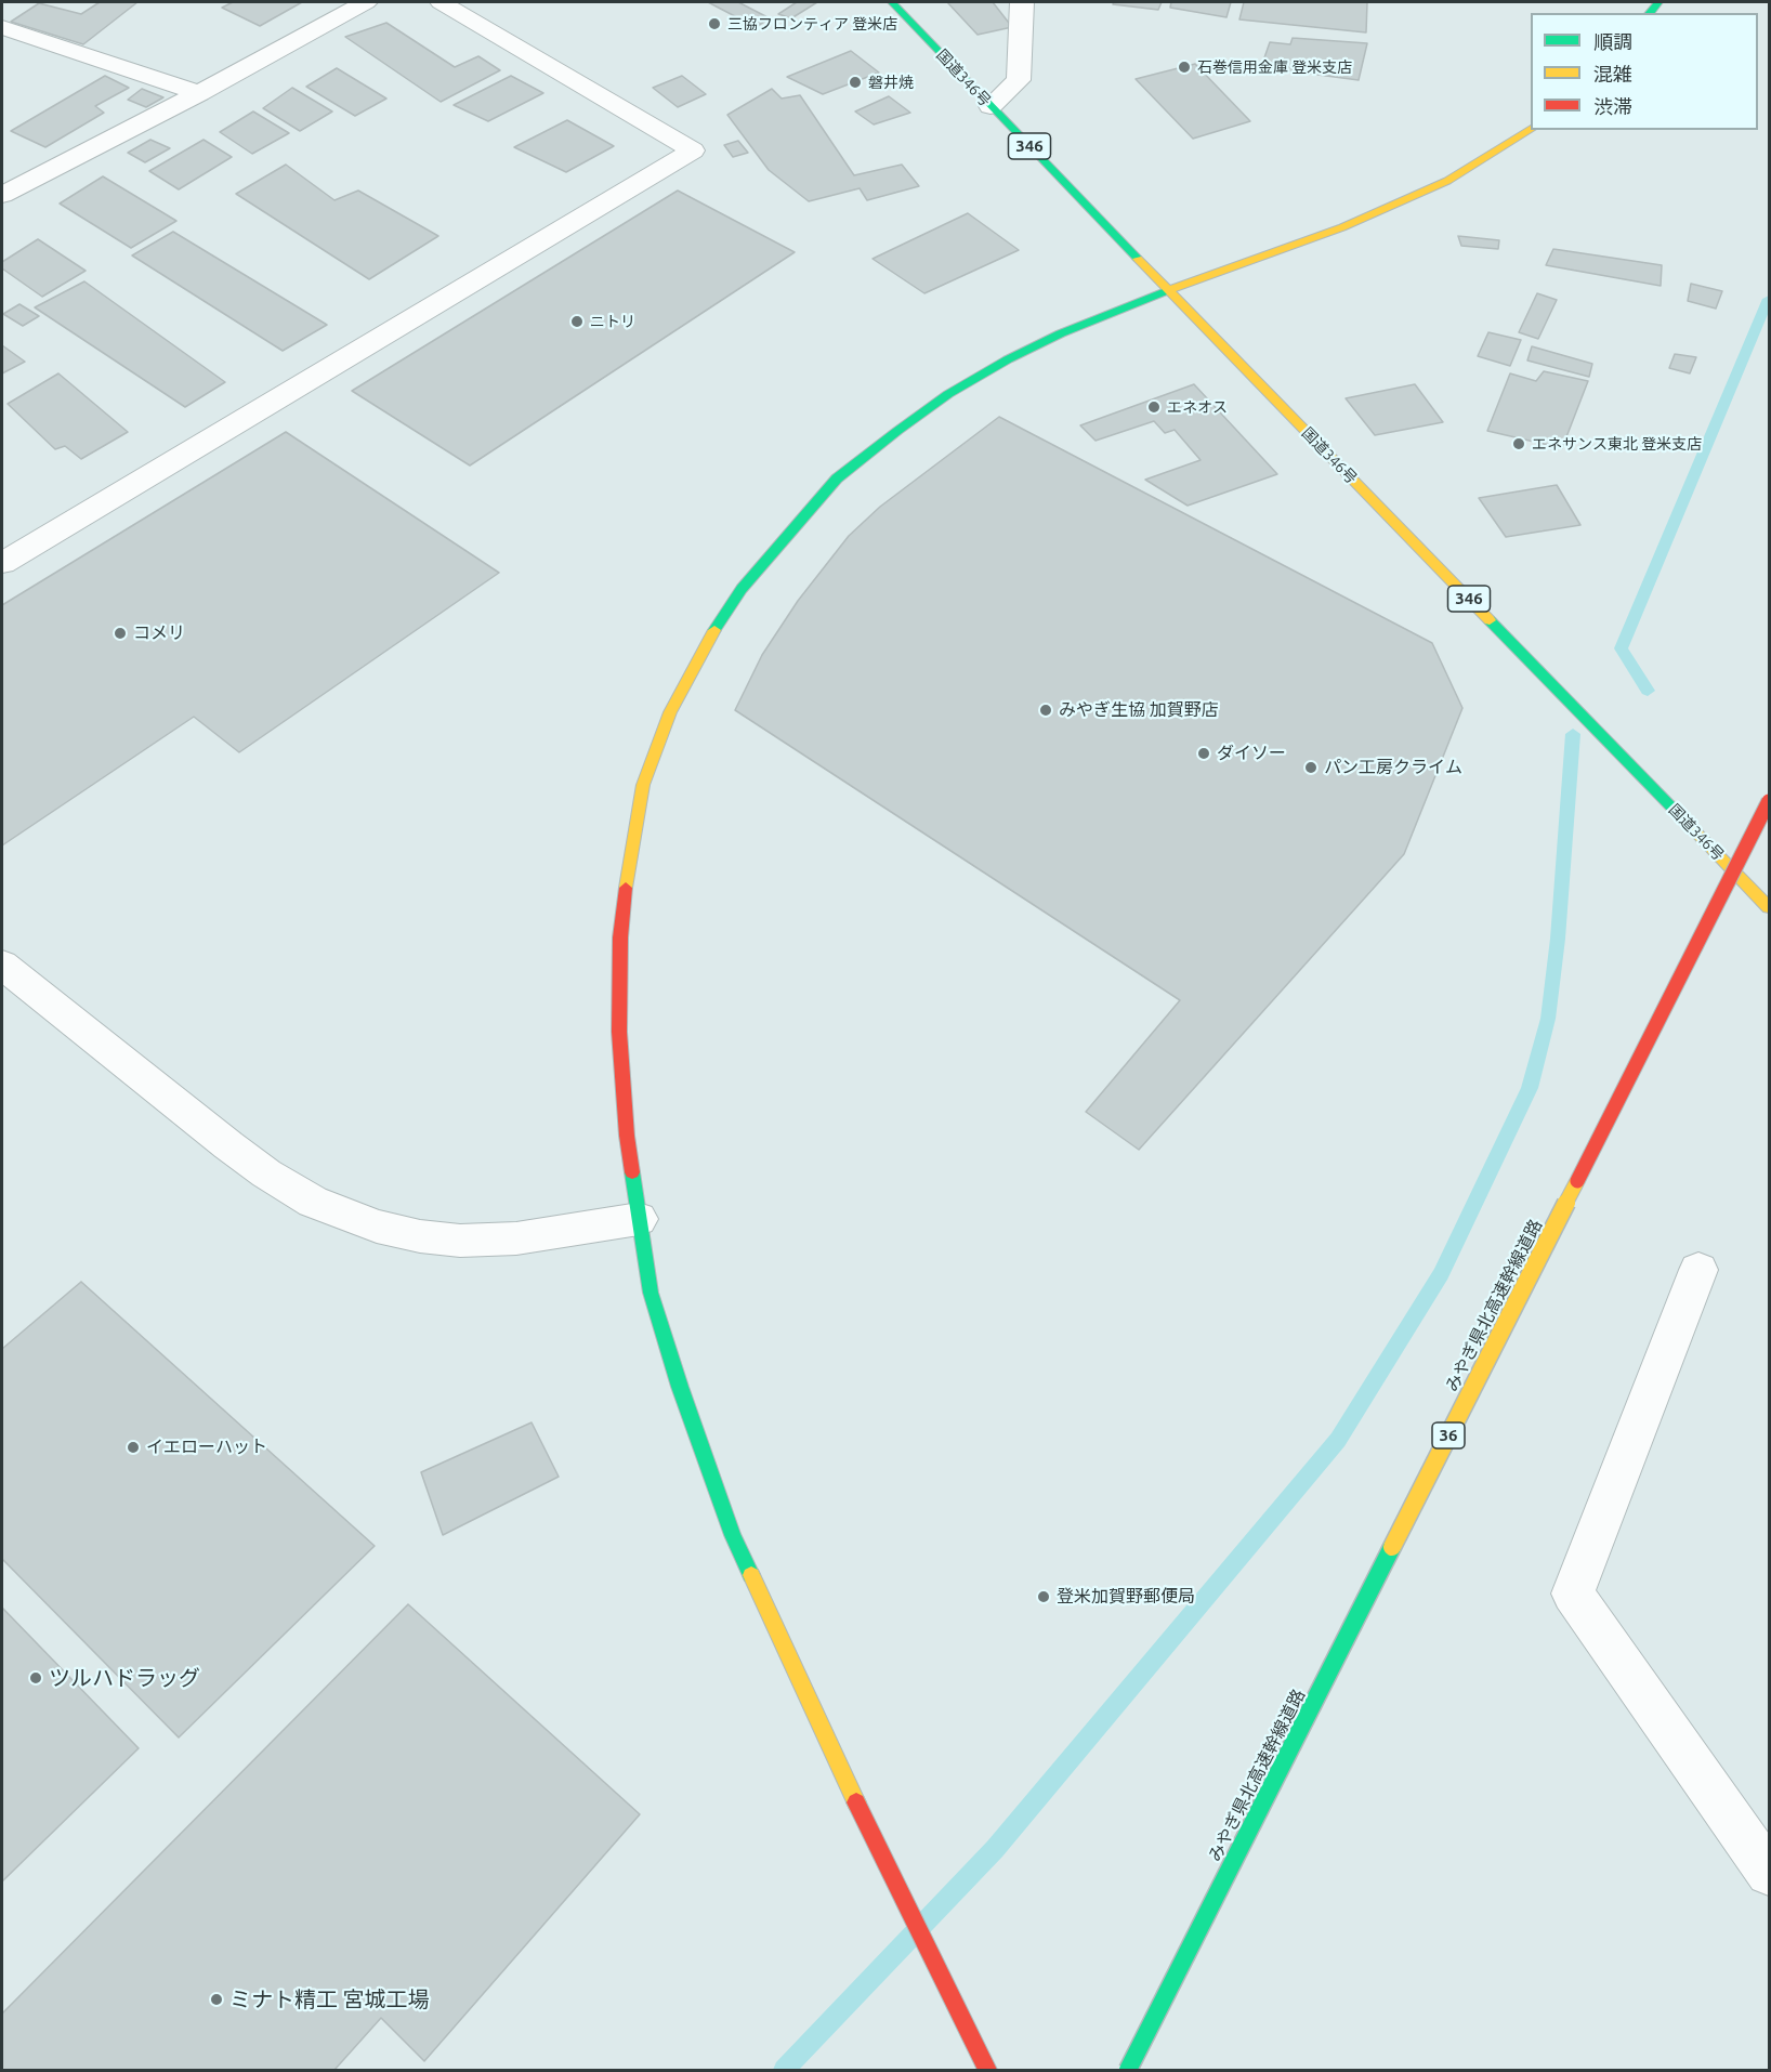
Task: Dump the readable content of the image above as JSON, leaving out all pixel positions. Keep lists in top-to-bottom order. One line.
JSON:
{"streets":{"main road":["国道346号","346","みやぎ県北高速幹線道路","36"]},"places":["三協フロンティア 登米店","石巻信用金庫 登米支店","磐井焼","ニトリ","エネオス","エネサンス東北 登米支店","コメリ","みやぎ生協 加賀野店","ダイソー","パン工房クライム","イエローハット","登米加賀野郵便局","ツルハドラッグ","ミナト精工 宮城工場"],"legend":["順調","混雑","渋滞"]}
